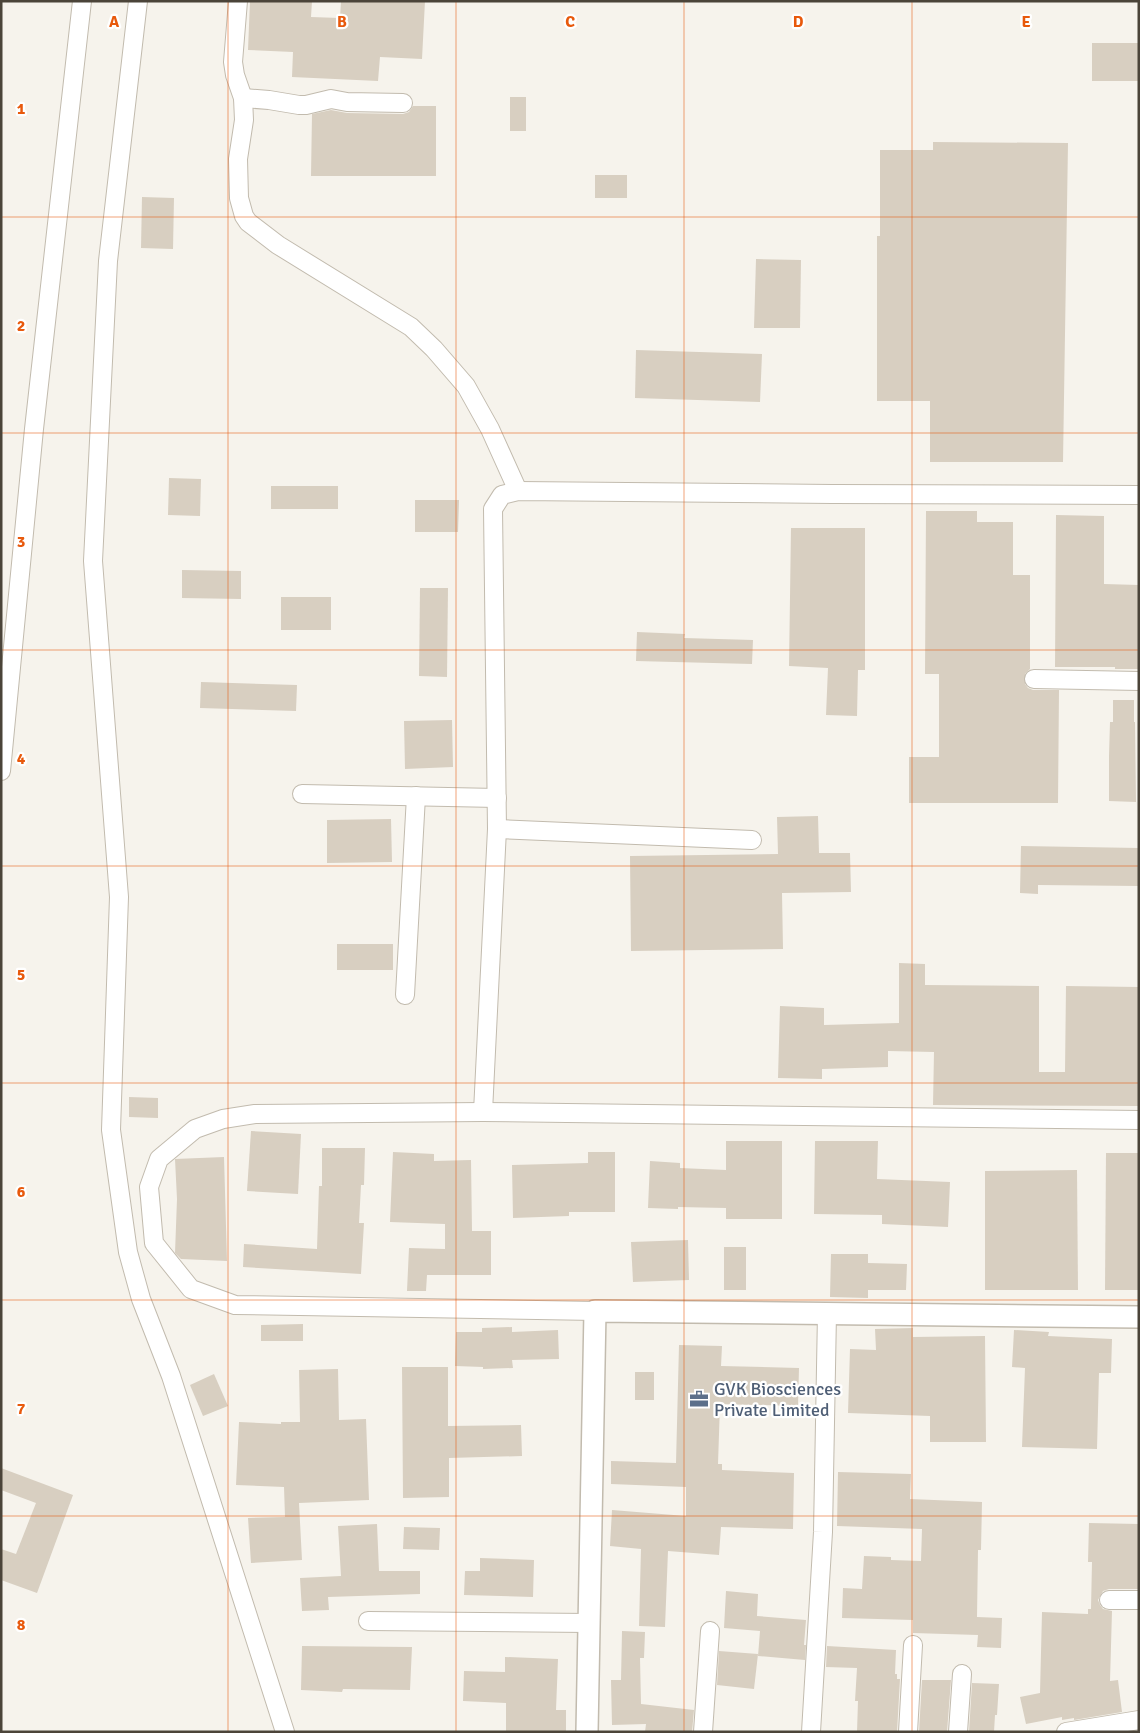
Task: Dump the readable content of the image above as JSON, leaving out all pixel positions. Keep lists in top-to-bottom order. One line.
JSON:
{"places":{"office":["GVK Biosciences Private Limited"]},"grid":{"columns":["A","B","C","D","E"],"rows":["1","2","3","4","5","6","7","8"]}}
